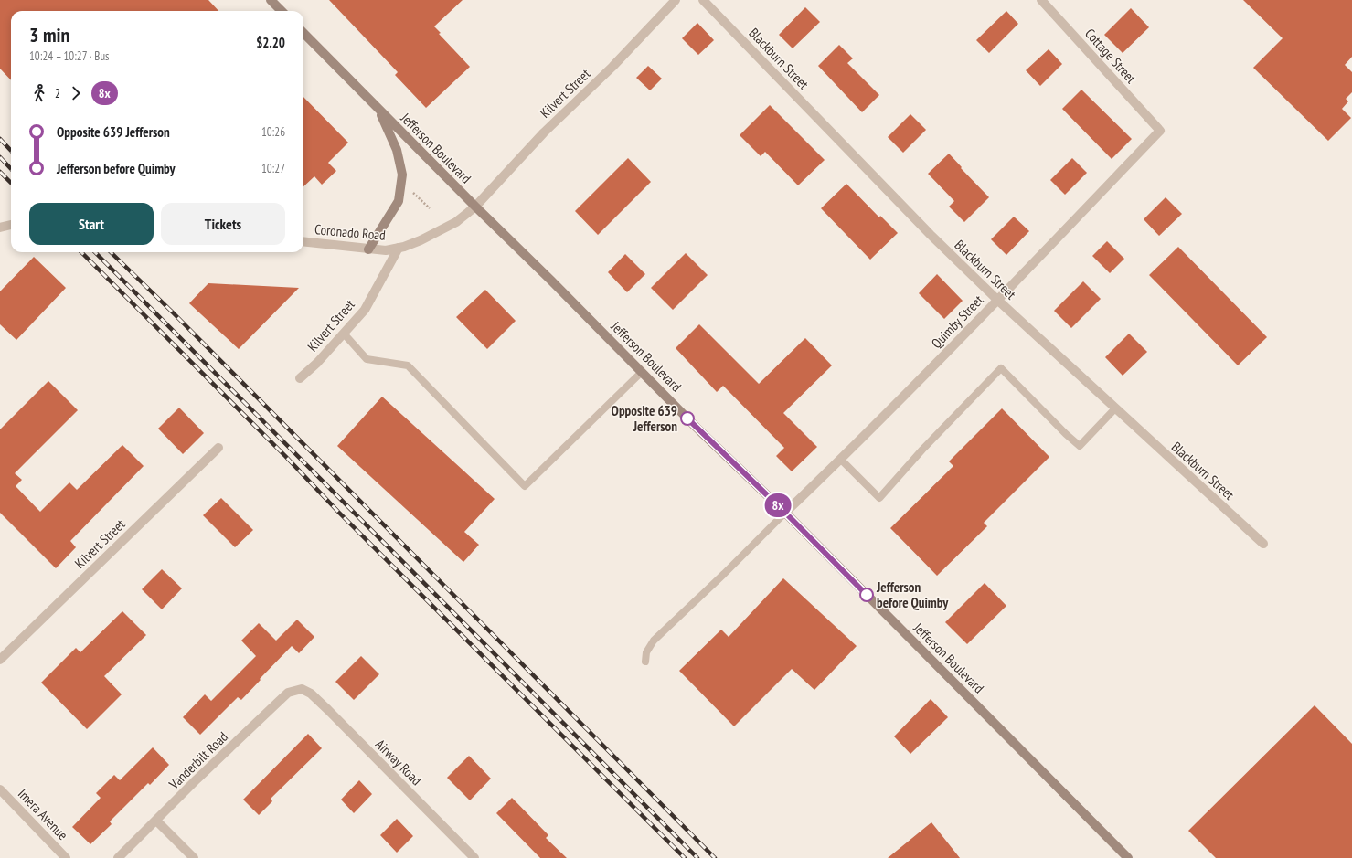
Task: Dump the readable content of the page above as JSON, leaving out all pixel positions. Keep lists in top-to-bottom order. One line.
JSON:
{"streets":{"main road":["Jefferson Boulevard"],"street":["Cottage Street","Blackburn Street","Kilvert Street","Coronado Road","Quimby Street","Vanderbilt Road","Airway Road","Imera Avenue"]},"crossings":[["Cottage Street","Quimby Street"],["Blackburn Street","Quimby Street"],["Kilvert Street","Jefferson Boulevard"],["Kilvert Street","Coronado Road"],["Jefferson Boulevard","Coronado Road"],["Jefferson Boulevard","Quimby Street"],["Vanderbilt Road","Airway Road"]],"places":["Opposite 639 Jefferson","Jefferson before Quimby"],"lines":["bus line 8x"],"page":{"on_map":"8x","heading":["3 min","10:24 – 10:27 · Bus","$2.20"],"legs":["2","8x"],"list":[{"name":"Opposite 639 Jefferson","value":"10:26"},{"name":"Jefferson before Quimby","value":"10:27"}],"buttons":["Start","Tickets"]}}
